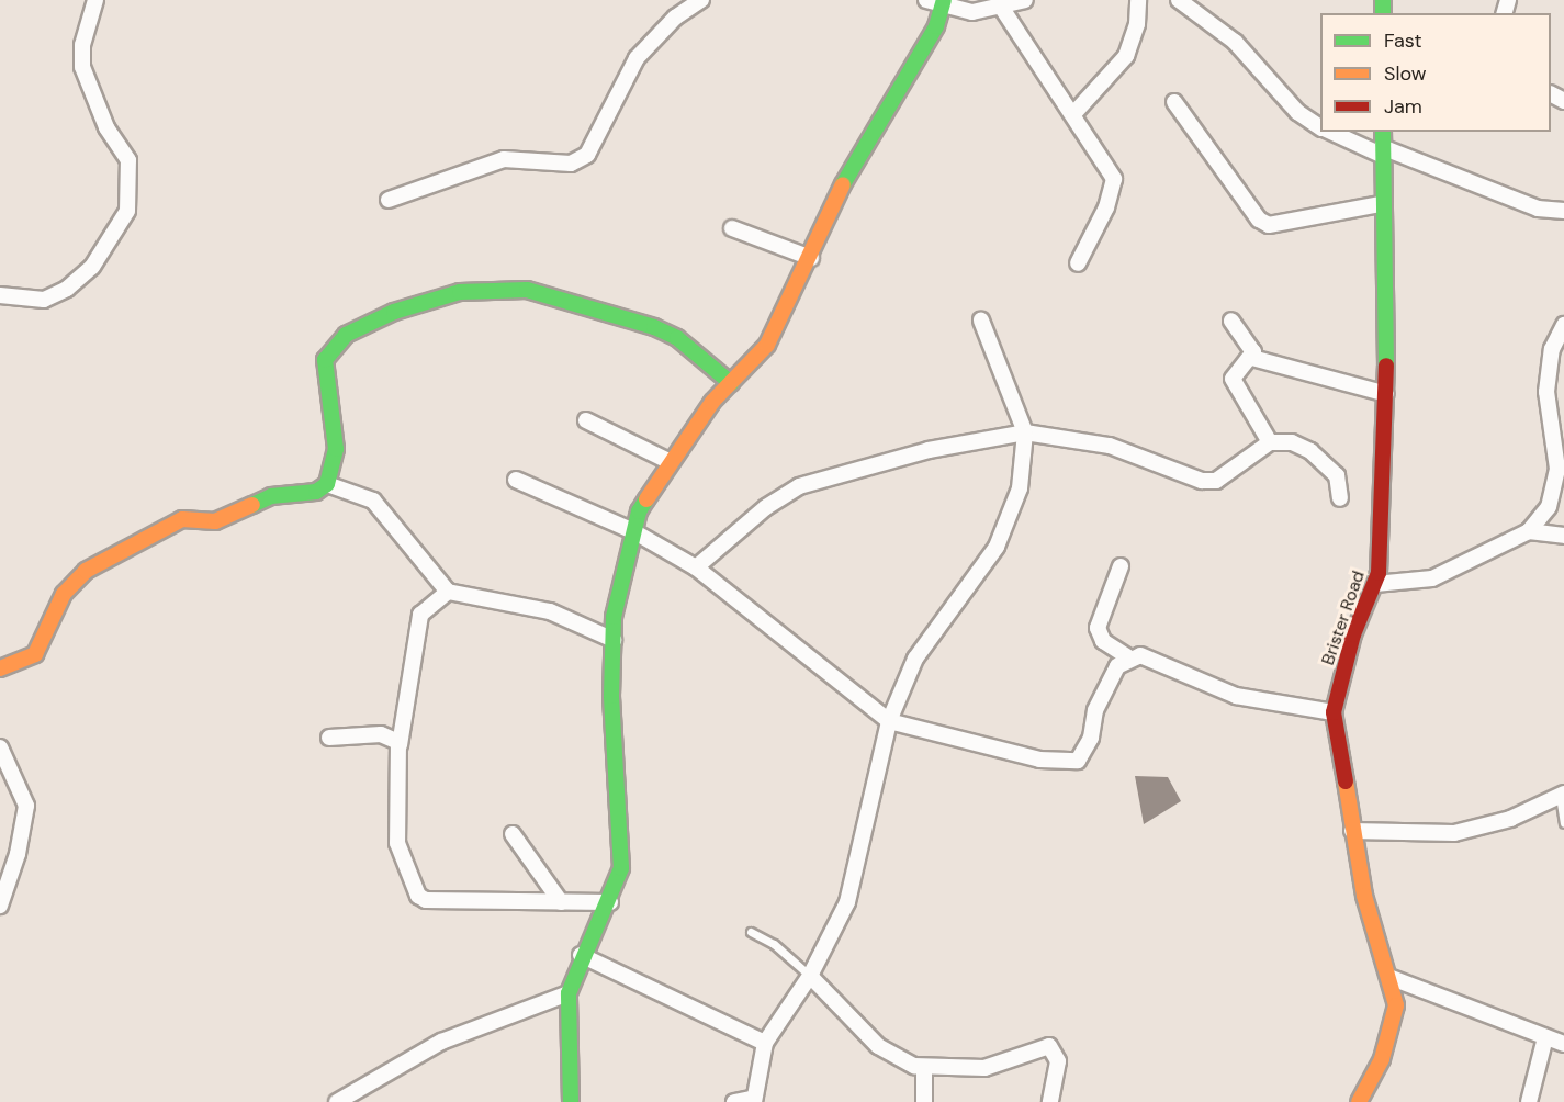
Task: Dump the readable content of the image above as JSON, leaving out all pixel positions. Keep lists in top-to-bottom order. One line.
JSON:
{"streets":{"street":["Brister Road"]},"legend":["Fast","Slow","Jam"]}
